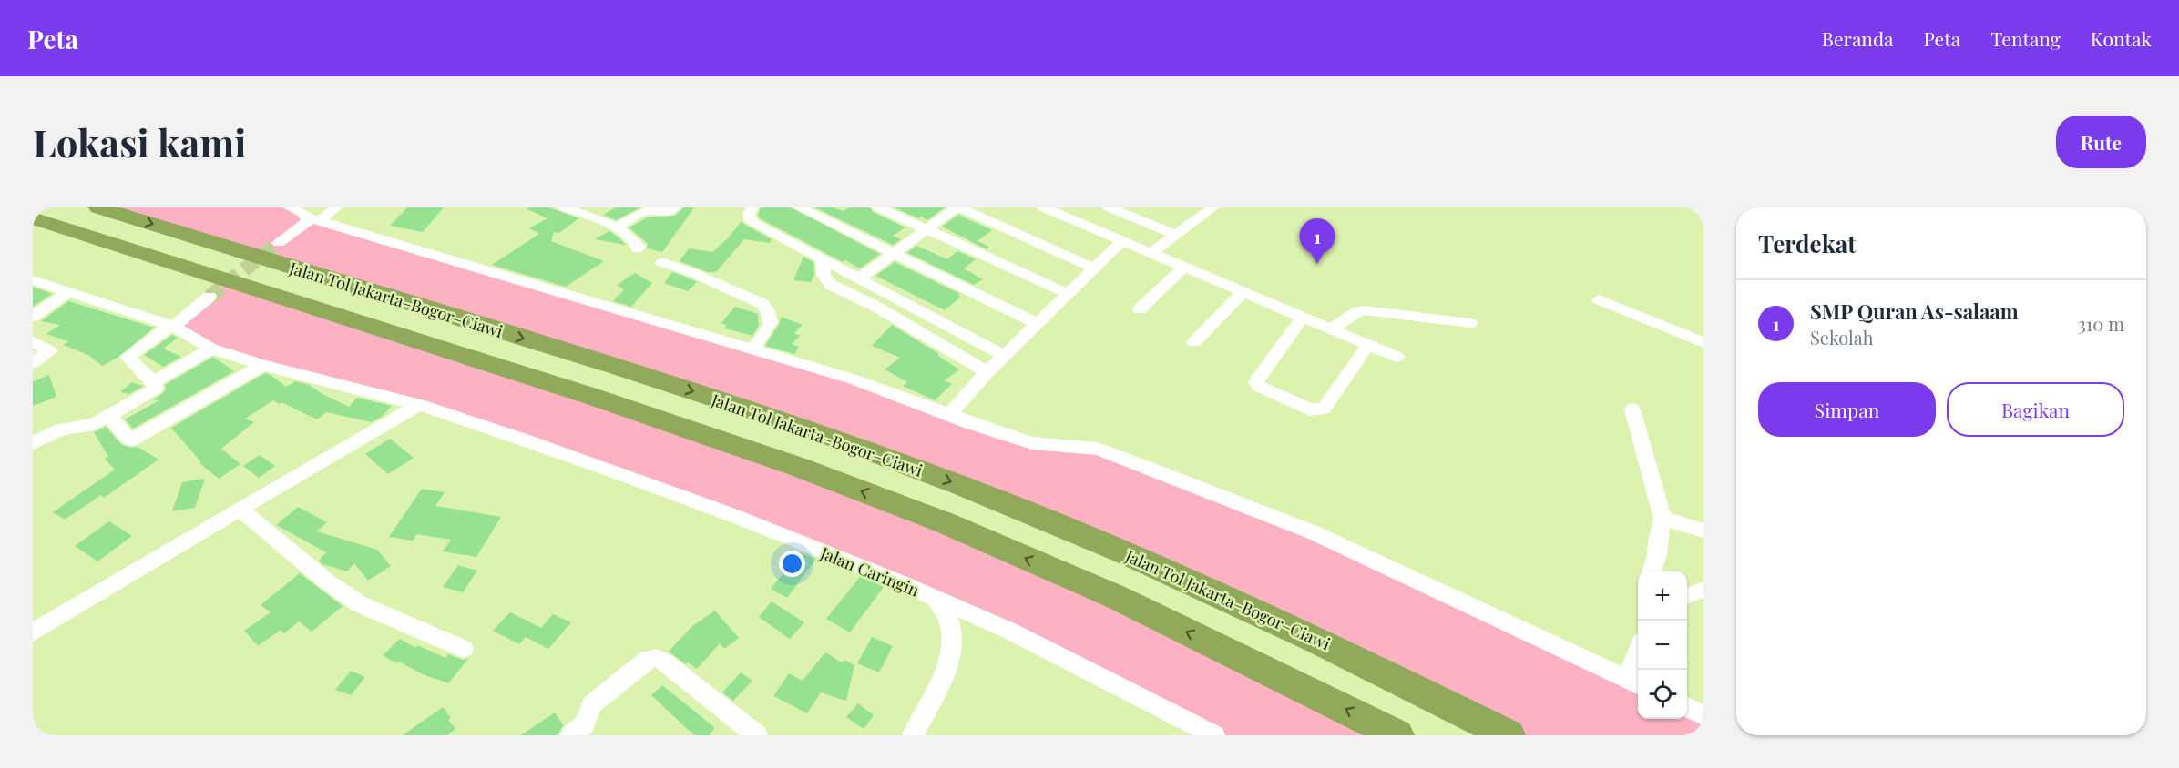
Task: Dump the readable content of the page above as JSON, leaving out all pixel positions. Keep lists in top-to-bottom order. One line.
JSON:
{"streets":{"highway":["Jalan Tol Jakarta–Bogor–Ciawi"],"street":["Jalan Caringin"]},"page":{"header":"Peta","nav":["Beranda","Peta","Tentang","Kontak"],"buttons":["Rute",["Simpan","Bagikan"]],"title":"Lokasi kami","heading":"Terdekat","pins":"1","list":[{"mark":"1","name":"SMP Quran As-salaam","note":"Sekolah","value":"310 m"}],"map_buttons":["+","−"]}}
